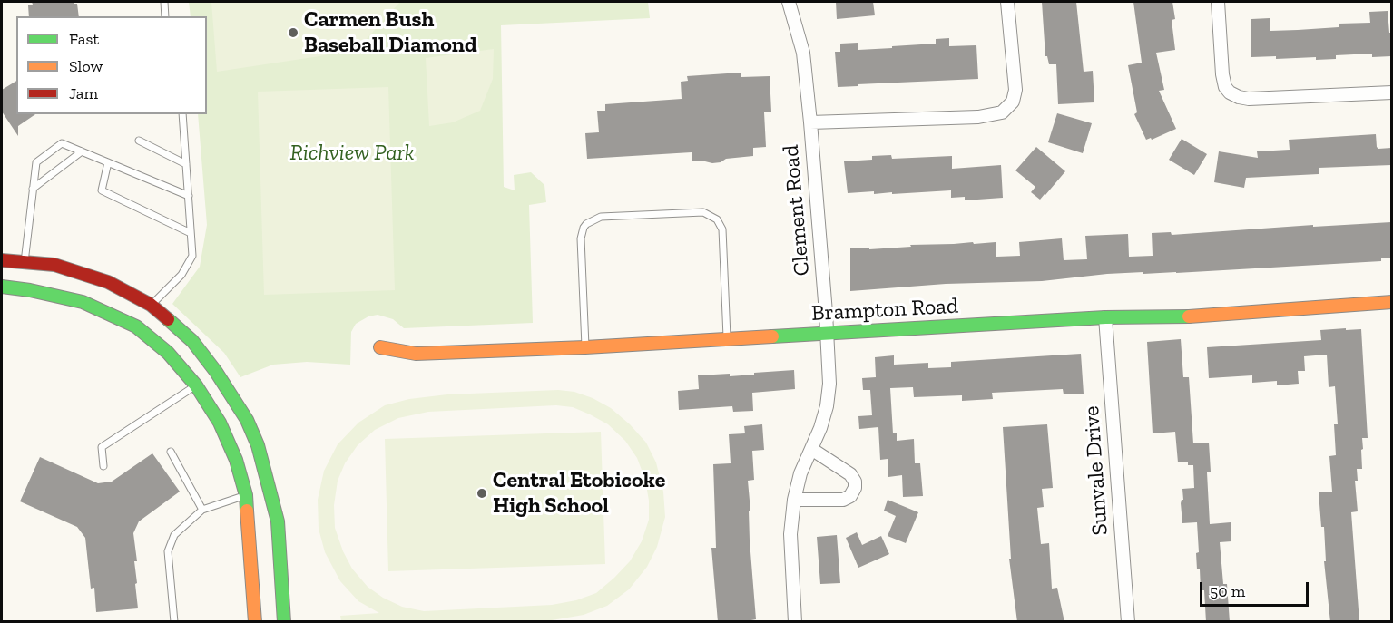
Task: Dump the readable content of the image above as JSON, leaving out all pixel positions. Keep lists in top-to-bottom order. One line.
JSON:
{"streets":{"street":["Clement Road","Brampton Road","Sunvale Drive"]},"crossings":[["Clement Road","Brampton Road"],["Brampton Road","Sunvale Drive"]],"parks":["Richview Park"],"places":["Carmen Bush Baseball Diamond","Central Etobicoke High School"],"legend":["Fast","Slow","Jam"],"scale_bar":"50 m"}
